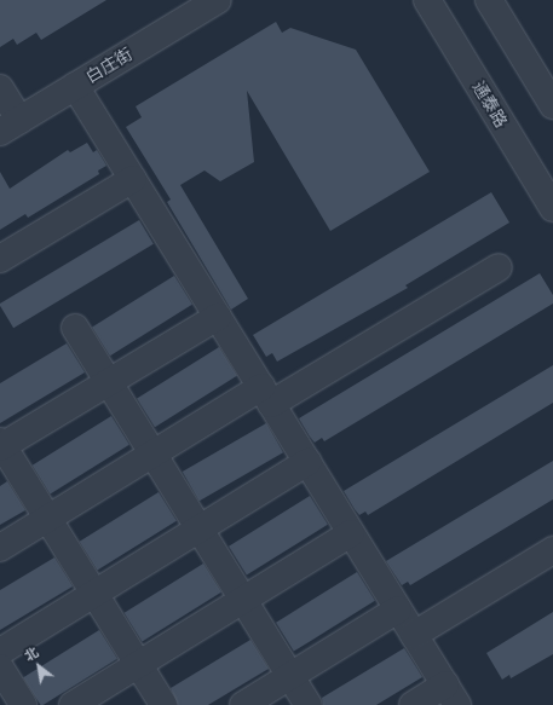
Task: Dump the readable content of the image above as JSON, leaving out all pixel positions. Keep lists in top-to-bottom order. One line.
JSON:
{"streets":{"street":["白庄街","通泰路"]},"north":"top left"}
